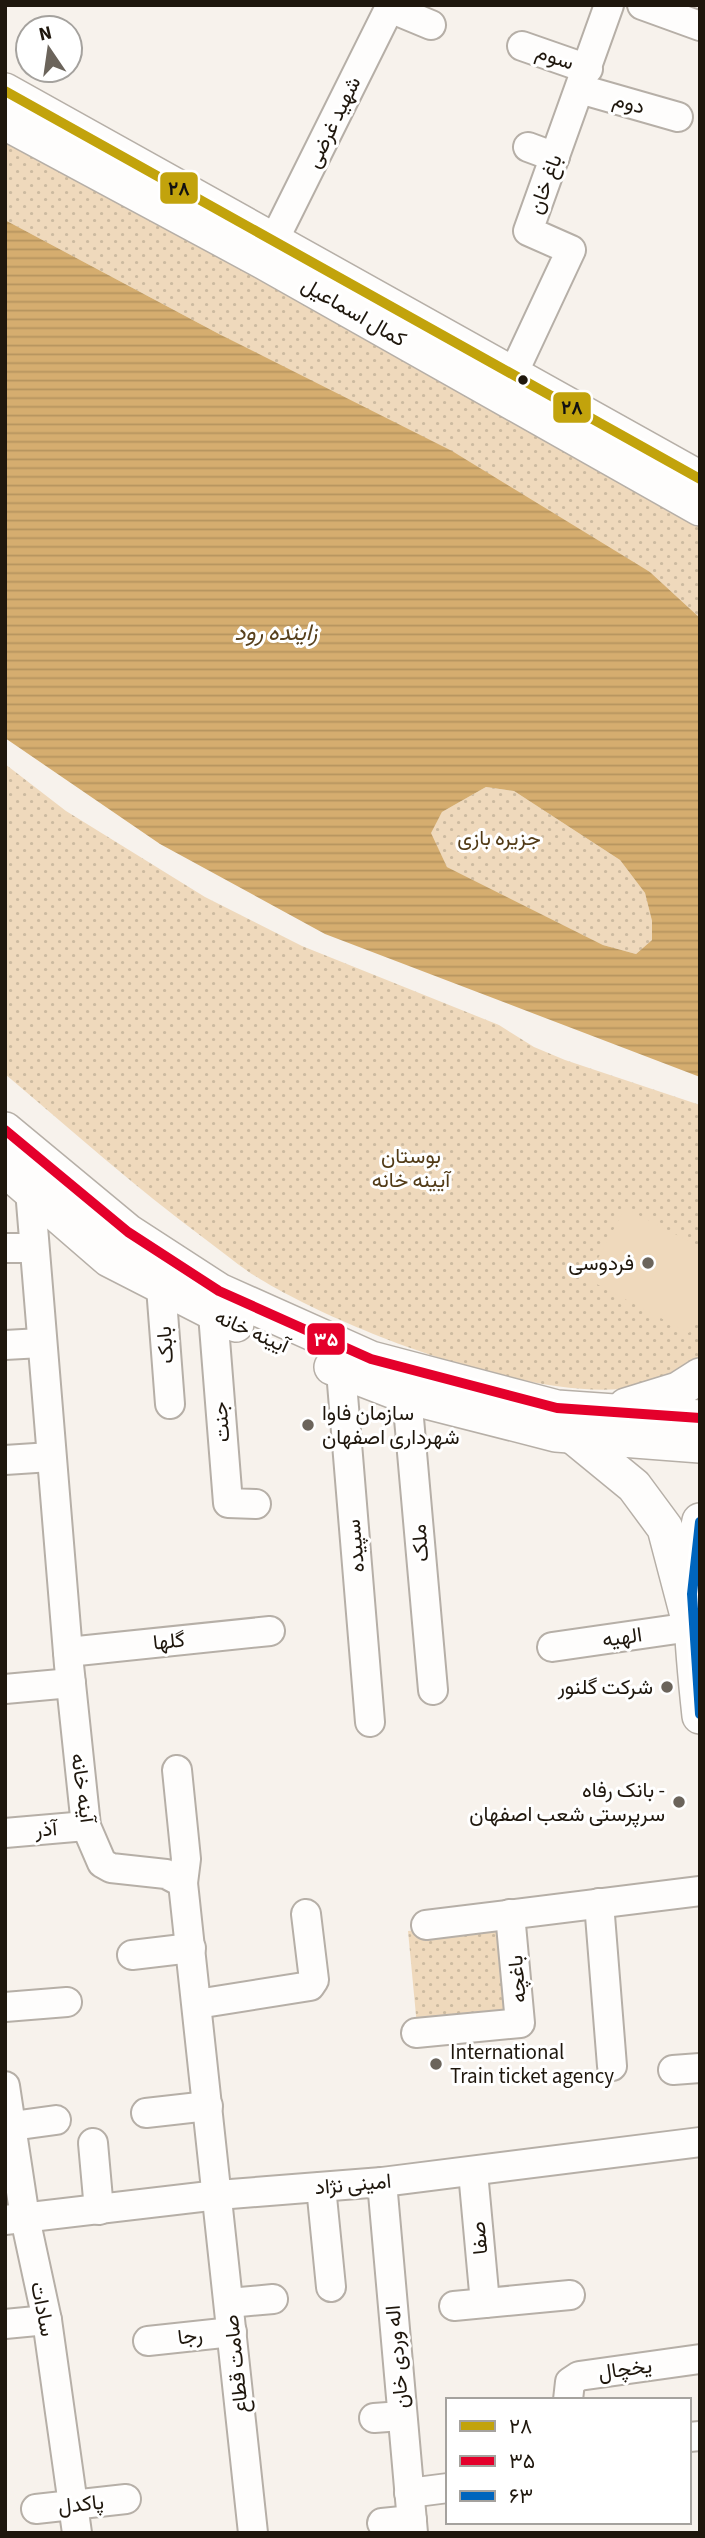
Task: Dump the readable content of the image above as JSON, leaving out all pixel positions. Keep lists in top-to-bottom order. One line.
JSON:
{"streets":{"main road":["کمال اسماعیل","آیینه خانه"],"street":["سوم","دوم","شهید غرضی","باغ خان","بابک","جنت","ملک","سپیده","الهیه","گلها","آینه خانه","آذر","باغچه","امینی نژاد","صفا","سادات","رجا","اله وردی خان","صامت قطاع","یخچال","پاکدل"]},"crossings":[["سوم","دوم"],["سوم","باغ خان"],["دوم","باغ خان"],["شهید غرضی","کمال اسماعیل"],["باغ خان","کمال اسماعیل"],["آیینه خانه","بابک"],["آیینه خانه","جنت"],["آیینه خانه","ملک"],["آیینه خانه","سپیده"],["آیینه خانه","آینه خانه"],["گلها","آینه خانه"],["آینه خانه","آذر"],["امینی نژاد","صفا"],["امینی نژاد","سادات"],["امینی نژاد","اله وردی خان"],["امینی نژاد","صامت قطاع"],["سادات","پاکدل"],["رجا","صامت قطاع"]],"water":["زاینده رود"],"parks":["جزیره بازی","بوستان آیینه خانه"],"places":["فردوسی","سازمان فاوا شهرداری اصفهان","شرکت گلنور","بانک رفاه - سرپرستی شعب اصفهان","International Train ticket agency"],"lines":["transit line ۲۸","transit line ۳۵","transit line ۶۳"],"legend":["۲۸","۳۵","۶۳"],"north":"top"}
